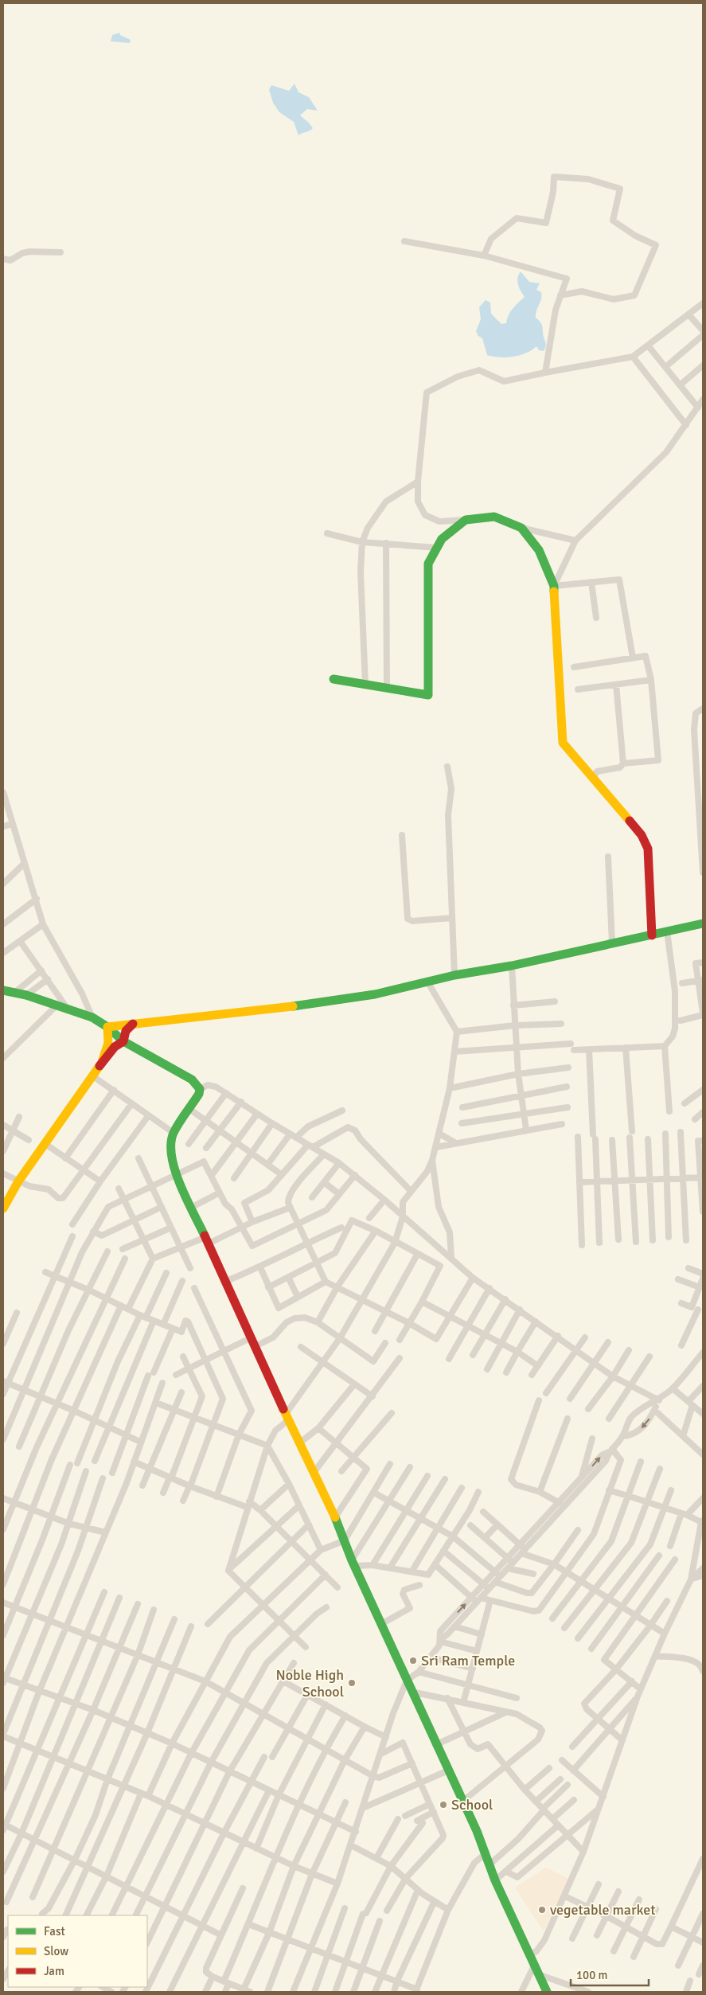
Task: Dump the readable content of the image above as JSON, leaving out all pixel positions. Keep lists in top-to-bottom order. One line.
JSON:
{"places":["Sri Ram Temple","Noble High School","School","vegetable market"],"legend":["Fast","Slow","Jam"],"scale_bar":"100 m"}
